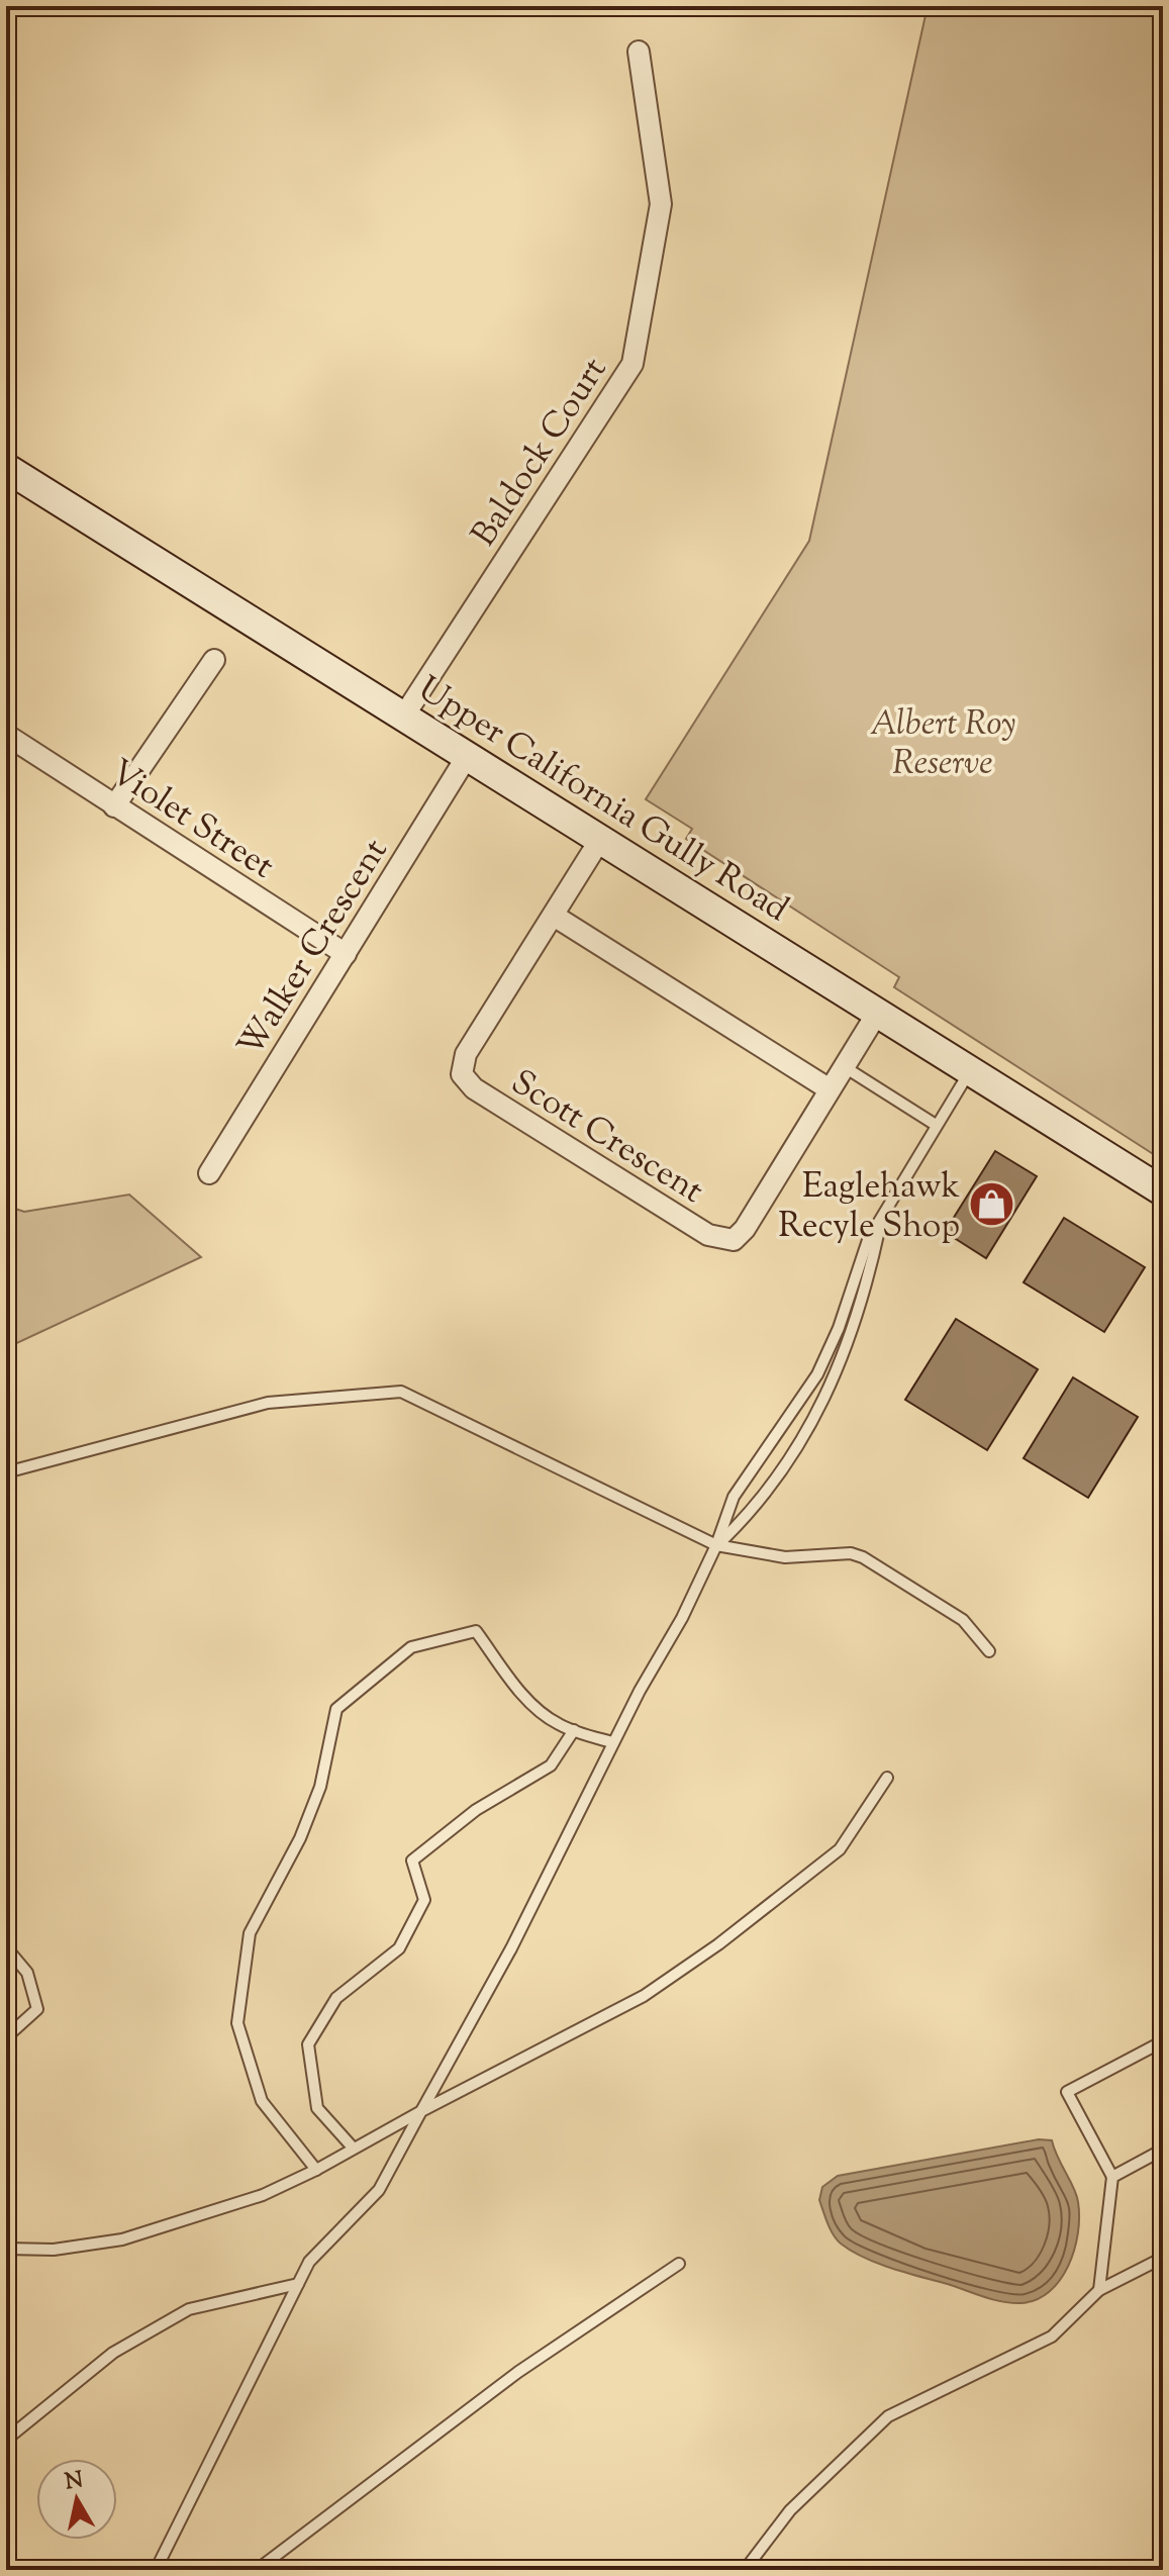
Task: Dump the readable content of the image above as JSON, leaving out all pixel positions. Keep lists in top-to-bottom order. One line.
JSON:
{"streets":{"street":["Baldock Court","Upper California Gully Road","Violet Street","Walker Crescent","Scott Crescent"]},"crossings":[["Baldock Court","Upper California Gully Road"],["Upper California Gully Road","Walker Crescent"],["Upper California Gully Road","Scott Crescent"],["Violet Street","Walker Crescent"]],"parks":["Albert Roy Reserve"],"places":{"shop":["Eaglehawk Recyle Shop"]},"north":"top"}
